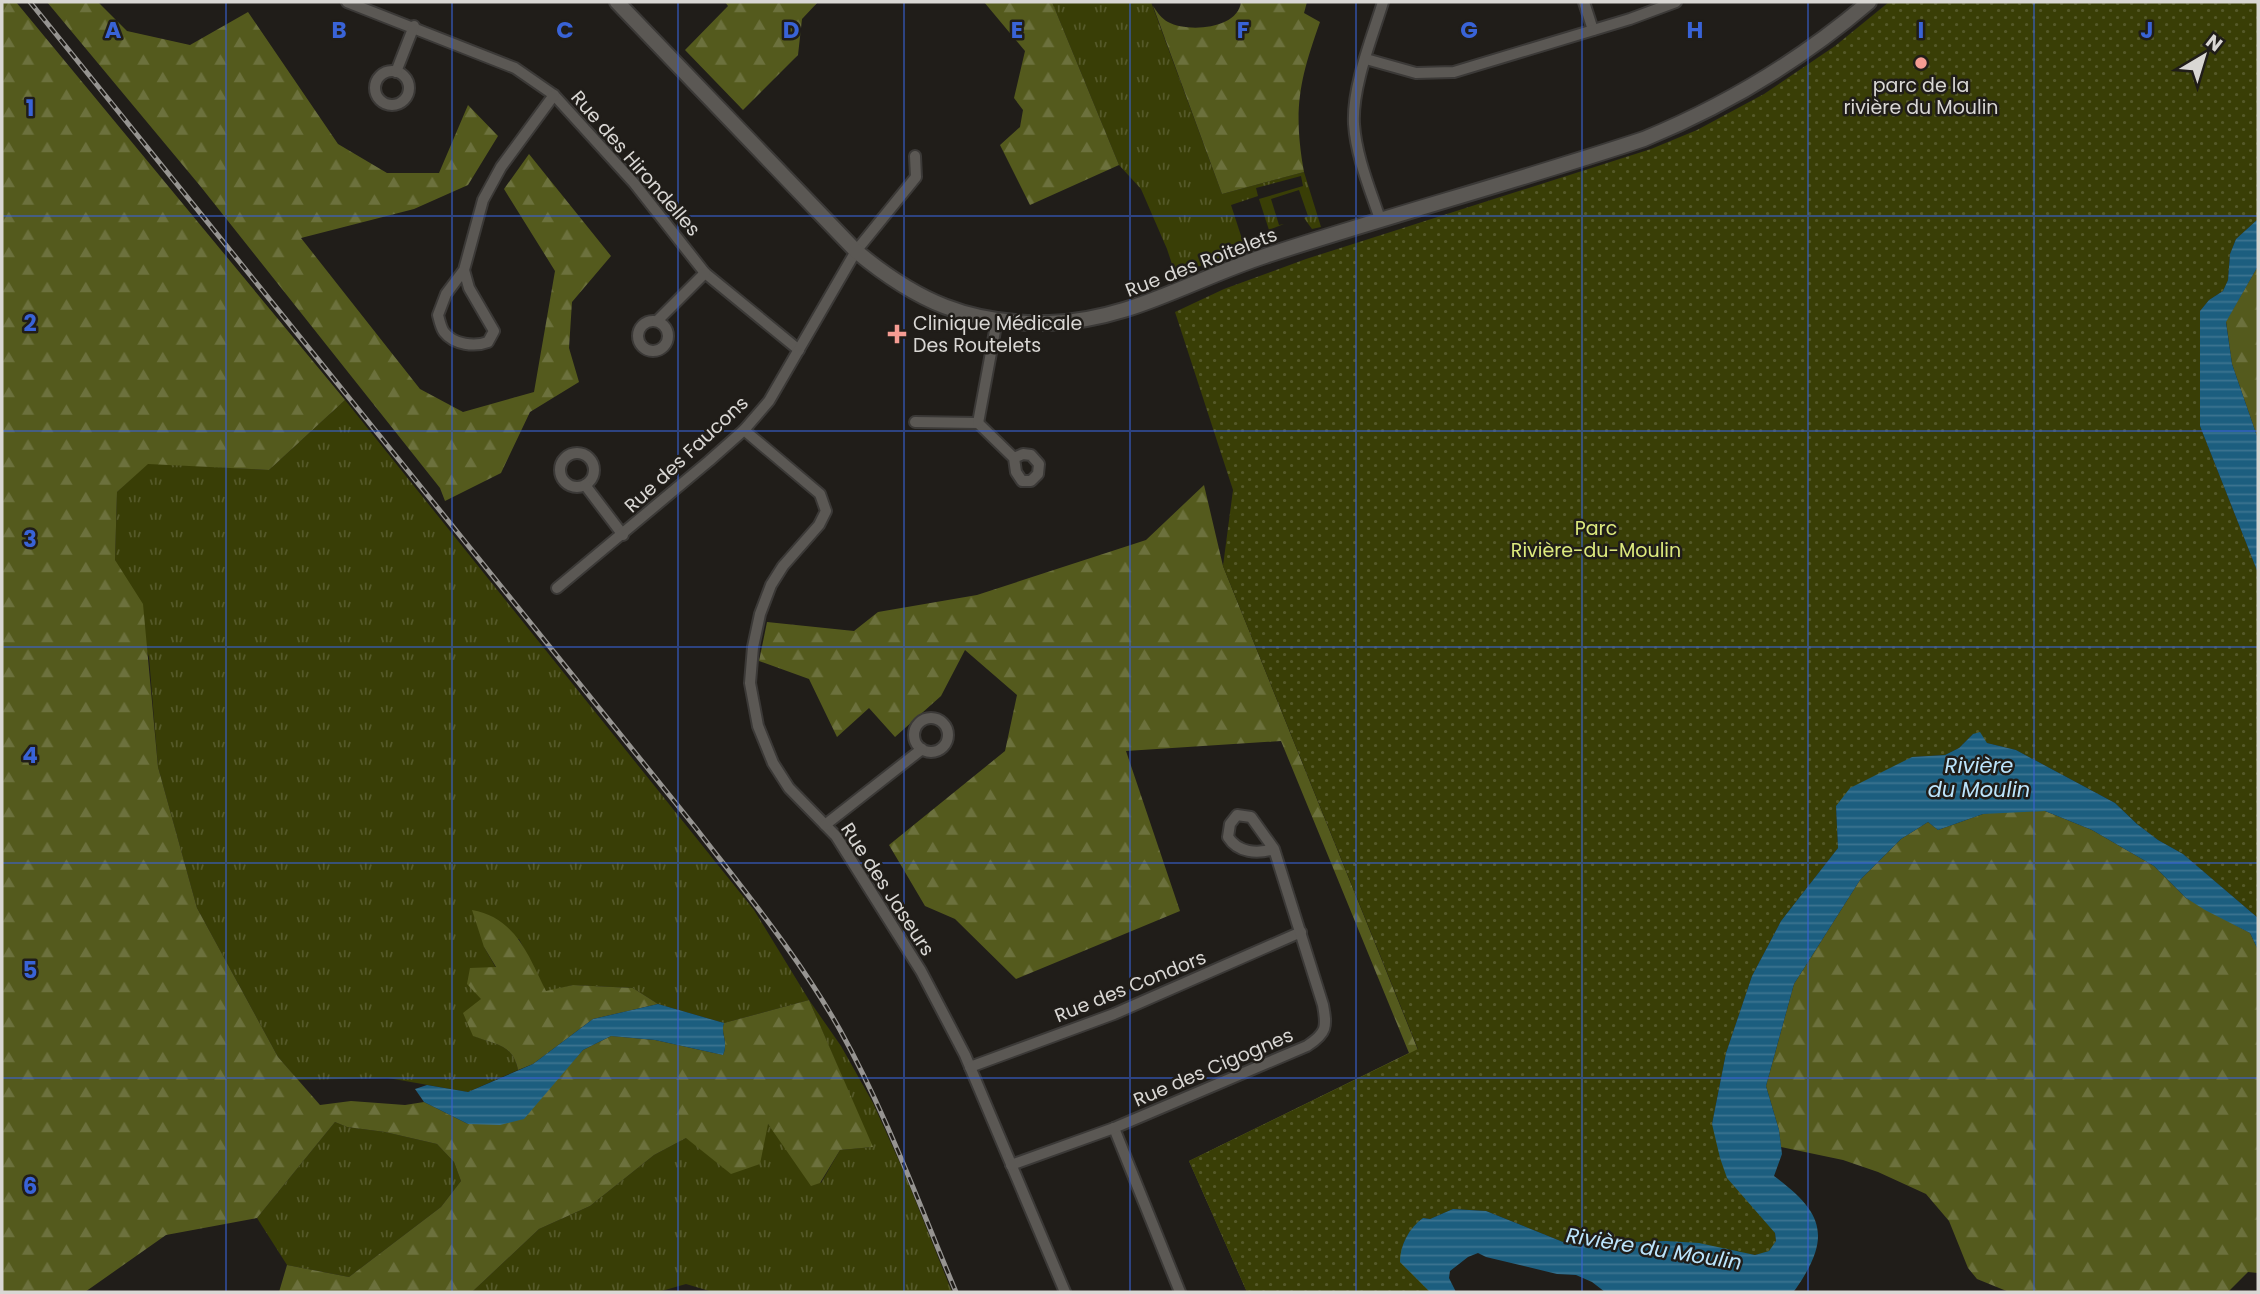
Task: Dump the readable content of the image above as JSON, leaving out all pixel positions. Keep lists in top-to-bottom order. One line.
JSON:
{"streets":{"street":["Rue des Hirondelles","Rue des Roitelets","Rue des Faucons","Rue des Jaseurs","Rue des Condors","Rue des Cigognes"]},"crossings":[["Rue des Hirondelles","Rue des Faucons"],["Rue des Roitelets","Rue des Faucons"],["Rue des Faucons","Rue des Jaseurs"],["Rue des Jaseurs","Rue des Condors"],["Rue des Jaseurs","Rue des Cigognes"],["Rue des Condors","Rue des Cigognes"]],"water":["Rivière du Moulin"],"parks":["Parc Rivière-du-Moulin"],"places":{"other":["parc de la rivière du Moulin"],"health":["Clinique Médicale Des Routelets"]},"north":"top right","grid":{"columns":["A","B","C","D","E","F","G","H","I","J"],"rows":["1","2","3","4","5","6"]}}
